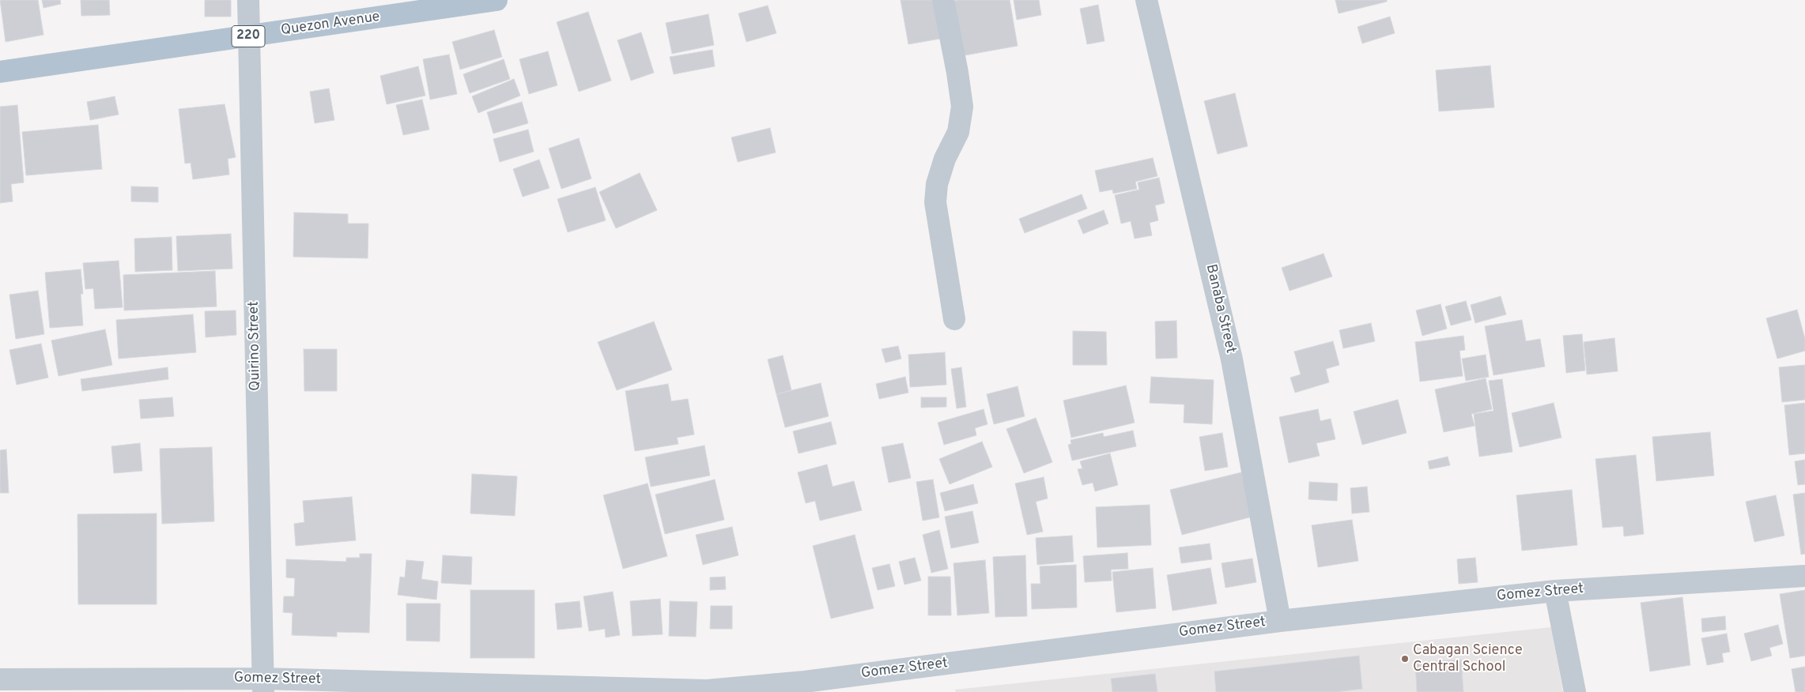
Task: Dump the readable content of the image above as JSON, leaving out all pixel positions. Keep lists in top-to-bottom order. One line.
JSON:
{"streets":{"main road":["Quezon Avenue","220"],"street":["Banaba Street","Quirino Street","Gomez Street"]},"crossings":[["Quezon Avenue","Quirino Street"],["Banaba Street","Gomez Street"],["Quirino Street","Gomez Street"]],"places":["Cabagan Science Central School"]}
